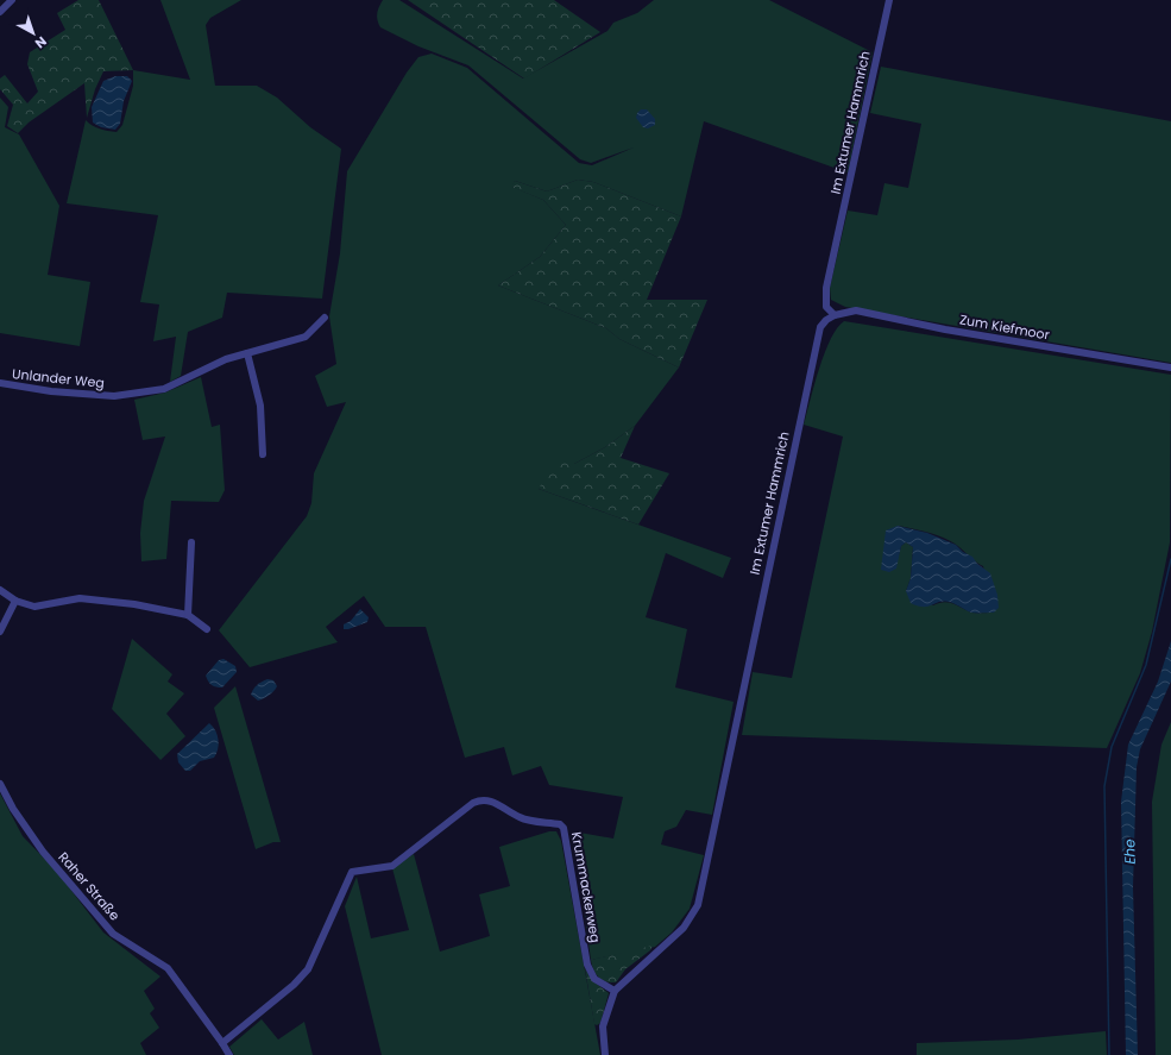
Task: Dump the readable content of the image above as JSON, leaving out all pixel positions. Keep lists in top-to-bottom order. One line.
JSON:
{"streets":{"street":["Im Extumer Hammrich","Zum Kiefmoor","Unlander Weg","Raher Straße","Krummackerweg"]},"crossings":[["Im Extumer Hammrich","Zum Kiefmoor"],["Im Extumer Hammrich","Krummackerweg"],["Raher Straße","Krummackerweg"]],"water":["Ehe"],"north":"bottom right"}
